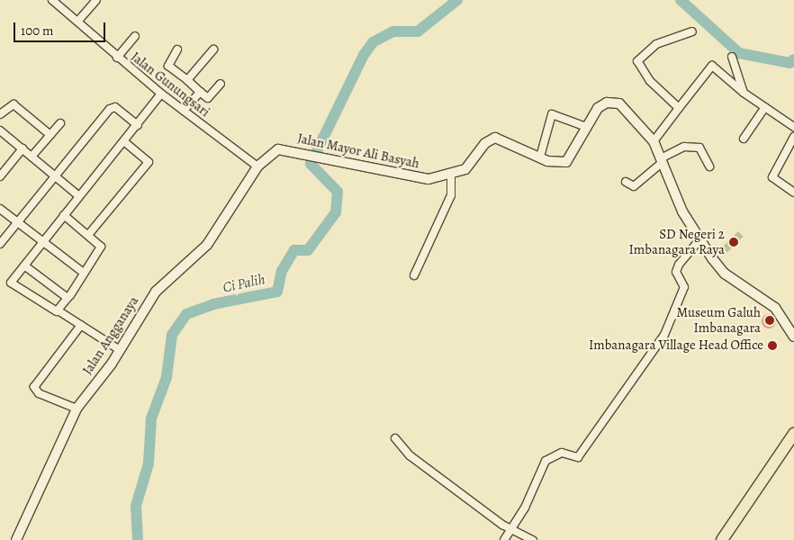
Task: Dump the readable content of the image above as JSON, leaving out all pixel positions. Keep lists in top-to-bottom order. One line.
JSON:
{"streets":{"street":["Jalan Gunungsari","Jalan Mayor Ali Basyah","Jalan Angganaya"]},"crossings":[["Jalan Gunungsari","Jalan Mayor Ali Basyah"],["Jalan Gunungsari","Jalan Angganaya"],["Jalan Mayor Ali Basyah","Jalan Angganaya"]],"water":["Ci Palih"],"places":["SD Negeri 2 Imbanagara Raya","Museum Galuh Imbanagara","Imbanagara Village Head Office"],"scale_bar":"100 m"}
